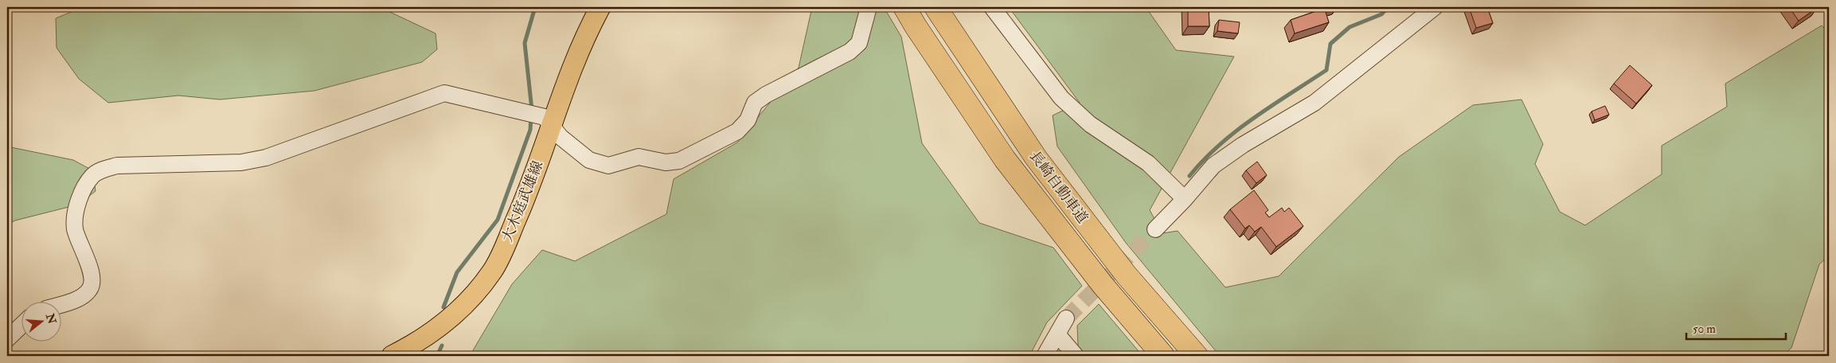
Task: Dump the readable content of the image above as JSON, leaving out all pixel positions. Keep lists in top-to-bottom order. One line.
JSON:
{"streets":{"highway":["長崎自動車道"],"main road":["大木庭武雄線"]},"scale_bar":"50 m","north":"right"}
